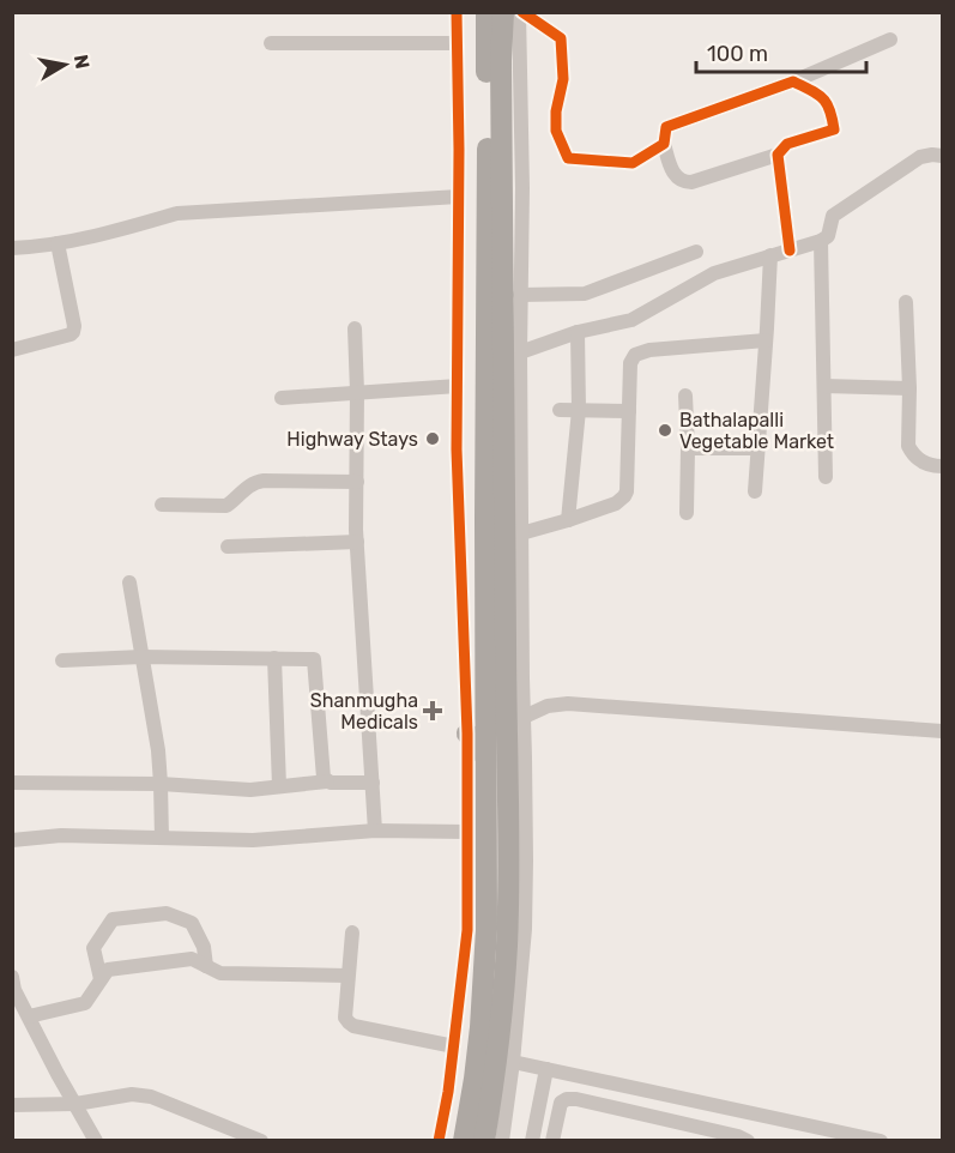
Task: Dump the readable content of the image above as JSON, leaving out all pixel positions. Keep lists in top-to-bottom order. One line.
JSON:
{"places":{"other":["Bathalapalli Vegetable Market","Highway Stays"],"health":["Shanmugha Medicals"]},"scale_bar":"100 m","north":"right"}
